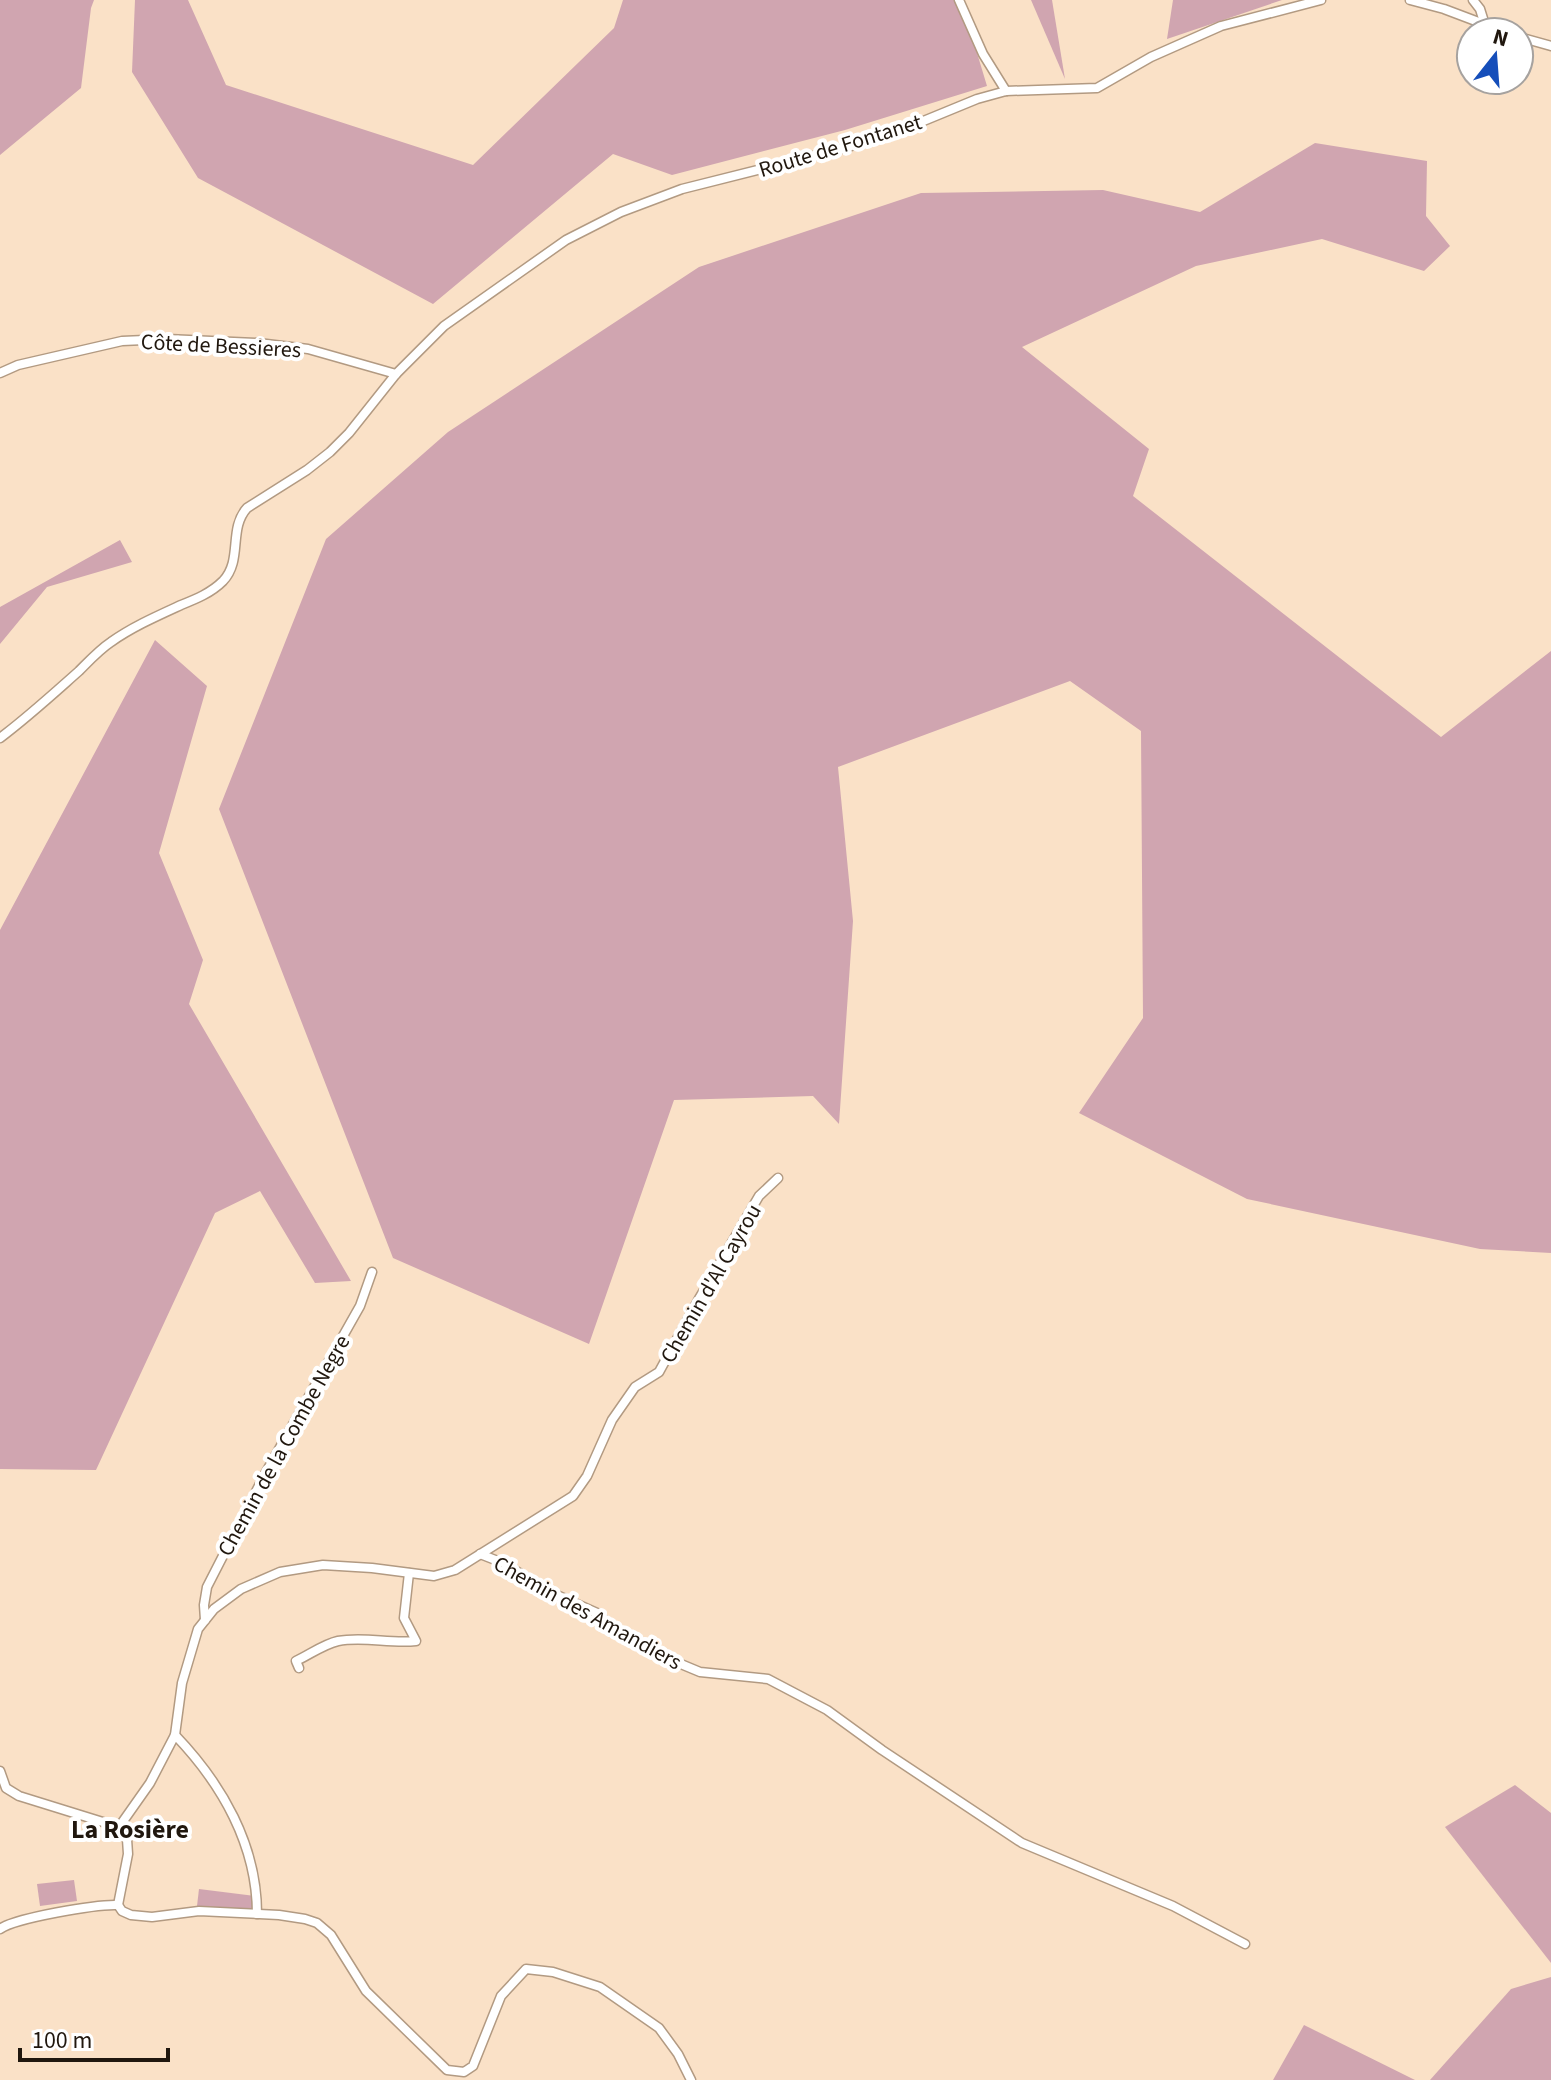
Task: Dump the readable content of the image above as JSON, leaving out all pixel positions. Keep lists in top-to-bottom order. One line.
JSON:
{"streets":{"street":["Route de Fontanet","Côte de Bessieres","Chemin d'Al Cayrou","Chemin de la Combe Negre","Chemin des Amandiers"]},"crossings":[["Route de Fontanet","Côte de Bessieres"],["Chemin d'Al Cayrou","Chemin des Amandiers"],["Chemin de la Combe Negre","Chemin des Amandiers"]],"districts":["La Rosière"],"scale_bar":"100 m","north":"top"}
